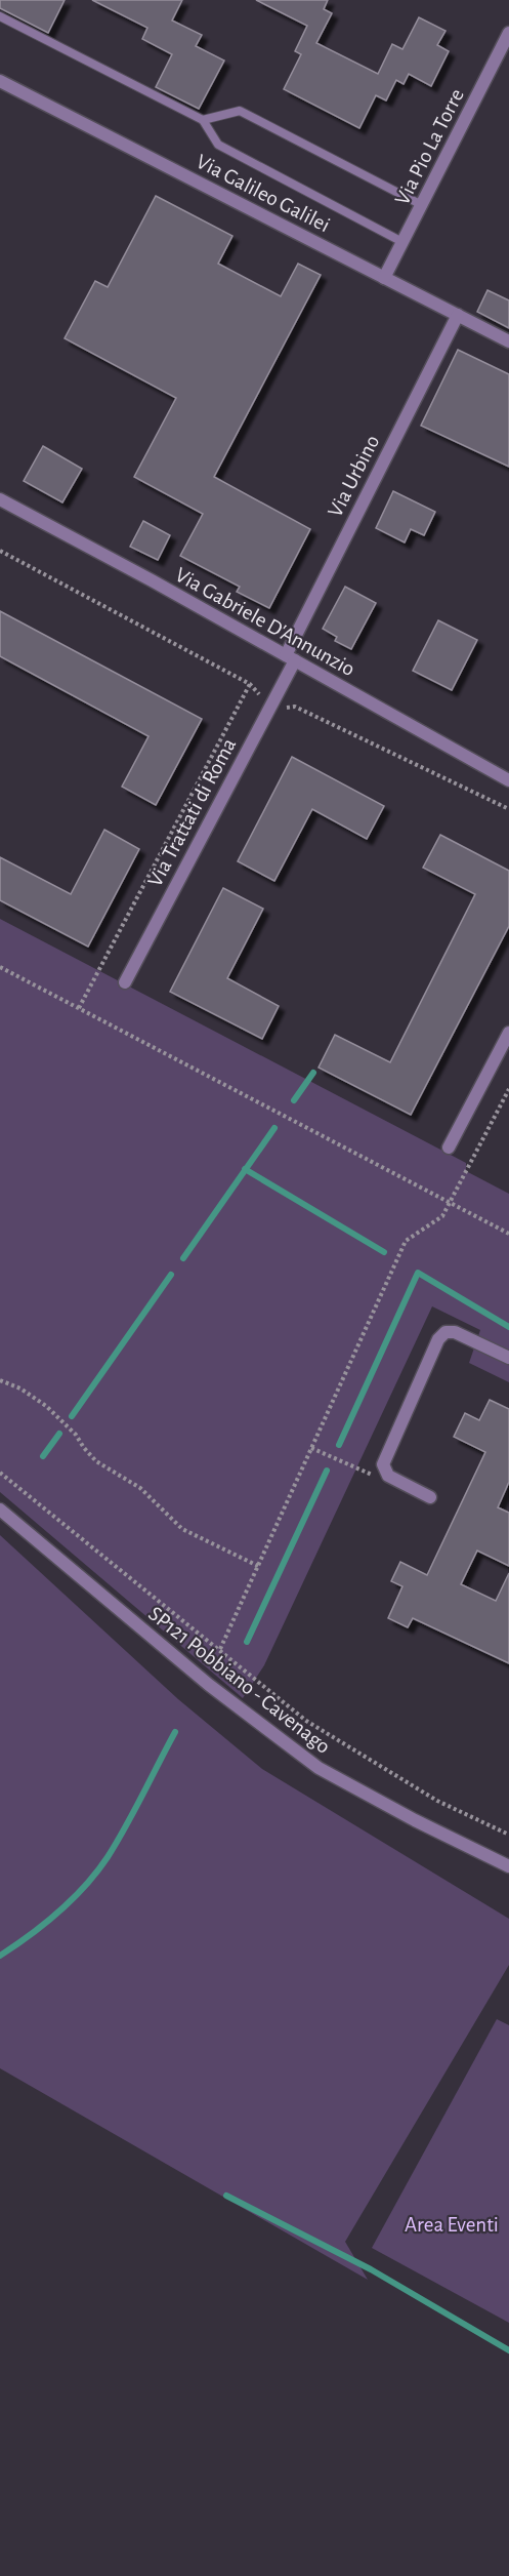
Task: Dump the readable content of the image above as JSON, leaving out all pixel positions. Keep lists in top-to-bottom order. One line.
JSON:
{"streets":{"street":["Via Pio La Torre","Via Galileo Galilei","Via Urbino","Via Gabriele D'Annunzio","Via Trattati di Roma","SP121 Pobbiano - Cavenago"]},"crossings":[["Via Pio La Torre","Via Galileo Galilei"],["Via Galileo Galilei","Via Urbino"],["Via Urbino","Via Gabriele D'Annunzio"],["Via Urbino","Via Trattati di Roma"],["Via Gabriele D'Annunzio","Via Trattati di Roma"]],"parks":["Area Eventi"]}
